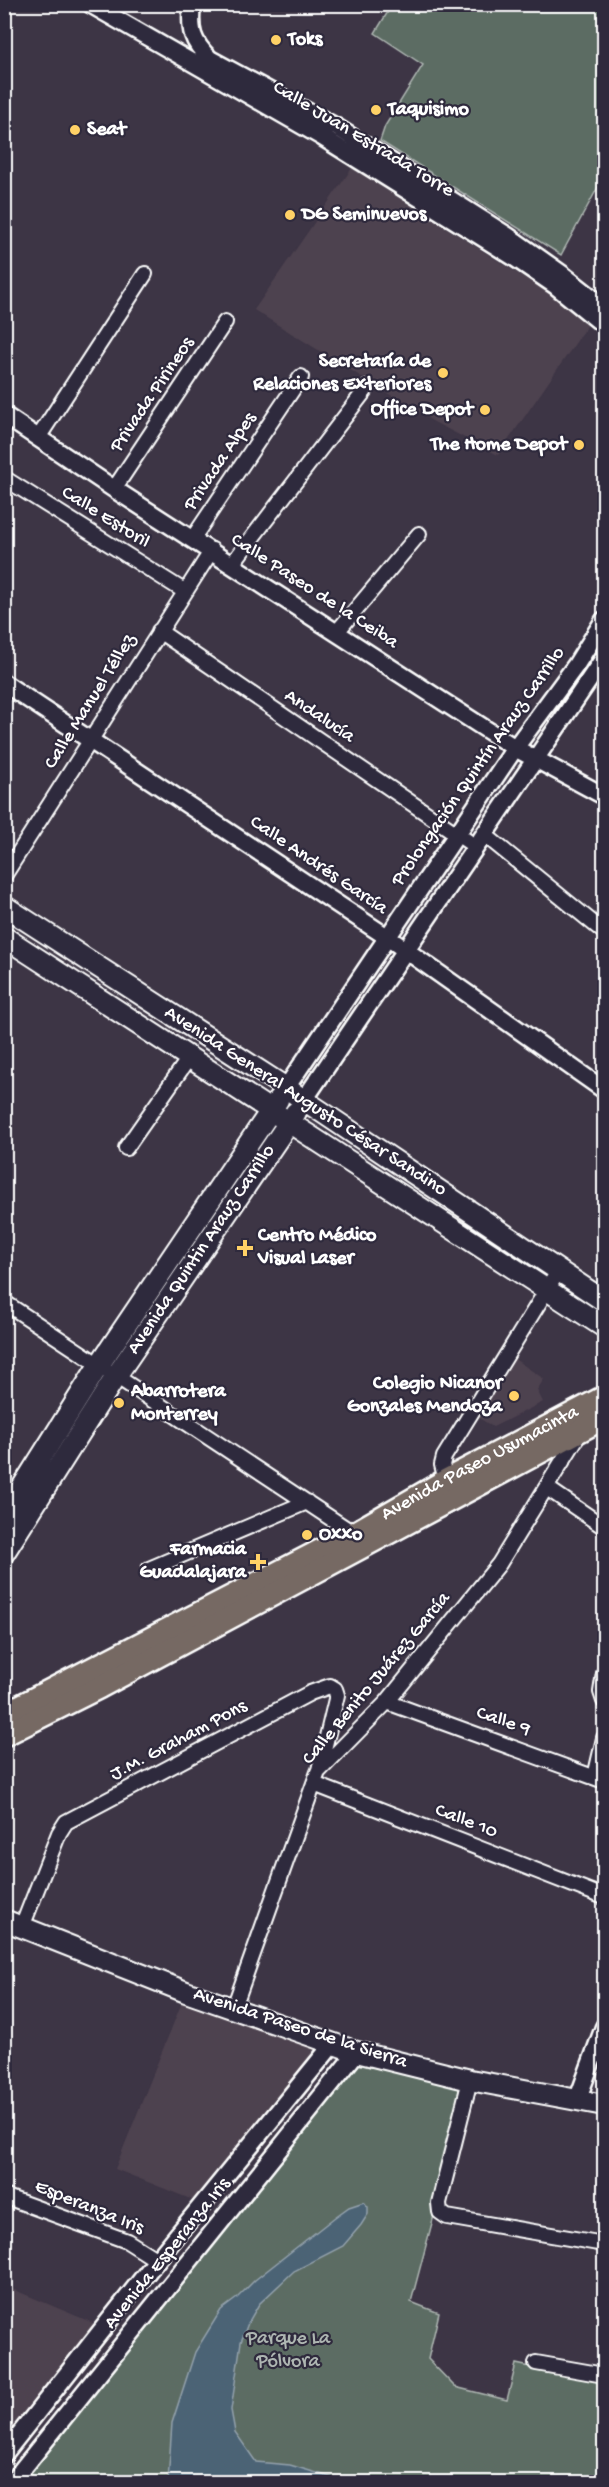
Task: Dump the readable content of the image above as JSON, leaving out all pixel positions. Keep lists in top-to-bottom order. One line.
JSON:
{"streets":{"main road":["Avenida General Augusto César Sandino","Avenida Quintin Arauz Carrillo","Avenida Paseo Usumacinta","Avenida Paseo de la Sierra"],"street":["Calle Juan Estrada Torre","Privada Pirineos","Privada Alpes","Calle Estoril","Calle Paseo de la Ceiba","Calle Manuel Téllez","Andalucía","Prolongación Quintín Arauz Carrillo","Calle Andrés García","Calle Benito Juárez García","Calle 9","J.M. Graham Pons","Calle 10","Esperanza Iris","Avenida Esperanza Iris"]},"crossings":[["Privada Pirineos","Calle Paseo de la Ceiba"],["Privada Alpes","Calle Paseo de la Ceiba"],["Calle Estoril","Calle Manuel Téllez"],["Calle Paseo de la Ceiba","Calle Manuel Téllez"],["Calle Paseo de la Ceiba","Prolongación Quintín Arauz Carrillo"],["Calle Manuel Téllez","Andalucía"],["Calle Manuel Téllez","Calle Andrés García"],["Andalucía","Prolongación Quintín Arauz Carrillo"],["Prolongación Quintín Arauz Carrillo","Calle Andrés García"],["Prolongación Quintín Arauz Carrillo","Avenida General Augusto César Sandino"],["Prolongación Quintín Arauz Carrillo","Avenida Quintin Arauz Carrillo"],["Calle Andrés García","Avenida Quintin Arauz Carrillo"],["Avenida General Augusto César Sandino","Avenida Quintin Arauz Carrillo"],["Avenida Paseo Usumacinta","Calle Benito Juárez García"],["Calle Benito Juárez García","Calle 9"],["Calle Benito Juárez García","J.M. Graham Pons"],["Calle Benito Juárez García","Calle 10"],["Calle Benito Juárez García","Avenida Paseo de la Sierra"],["J.M. Graham Pons","Calle 10"],["J.M. Graham Pons","Avenida Paseo de la Sierra"],["Avenida Paseo de la Sierra","Avenida Esperanza Iris"],["Esperanza Iris","Avenida Esperanza Iris"]],"parks":["Parque La Pólvora"],"places":{"other":["Toks","Taquisimo","Seat","DG Seminuevos","Secretaría de Relaciones Exteriores","Office Depot","The Home Depot","Colegio Nicanor Gonzales Mendoza","Abarrotera Monterrey","Oxxo"],"health":["Centro Médico Visual Laser","Farmacia Guadalajara"]}}
